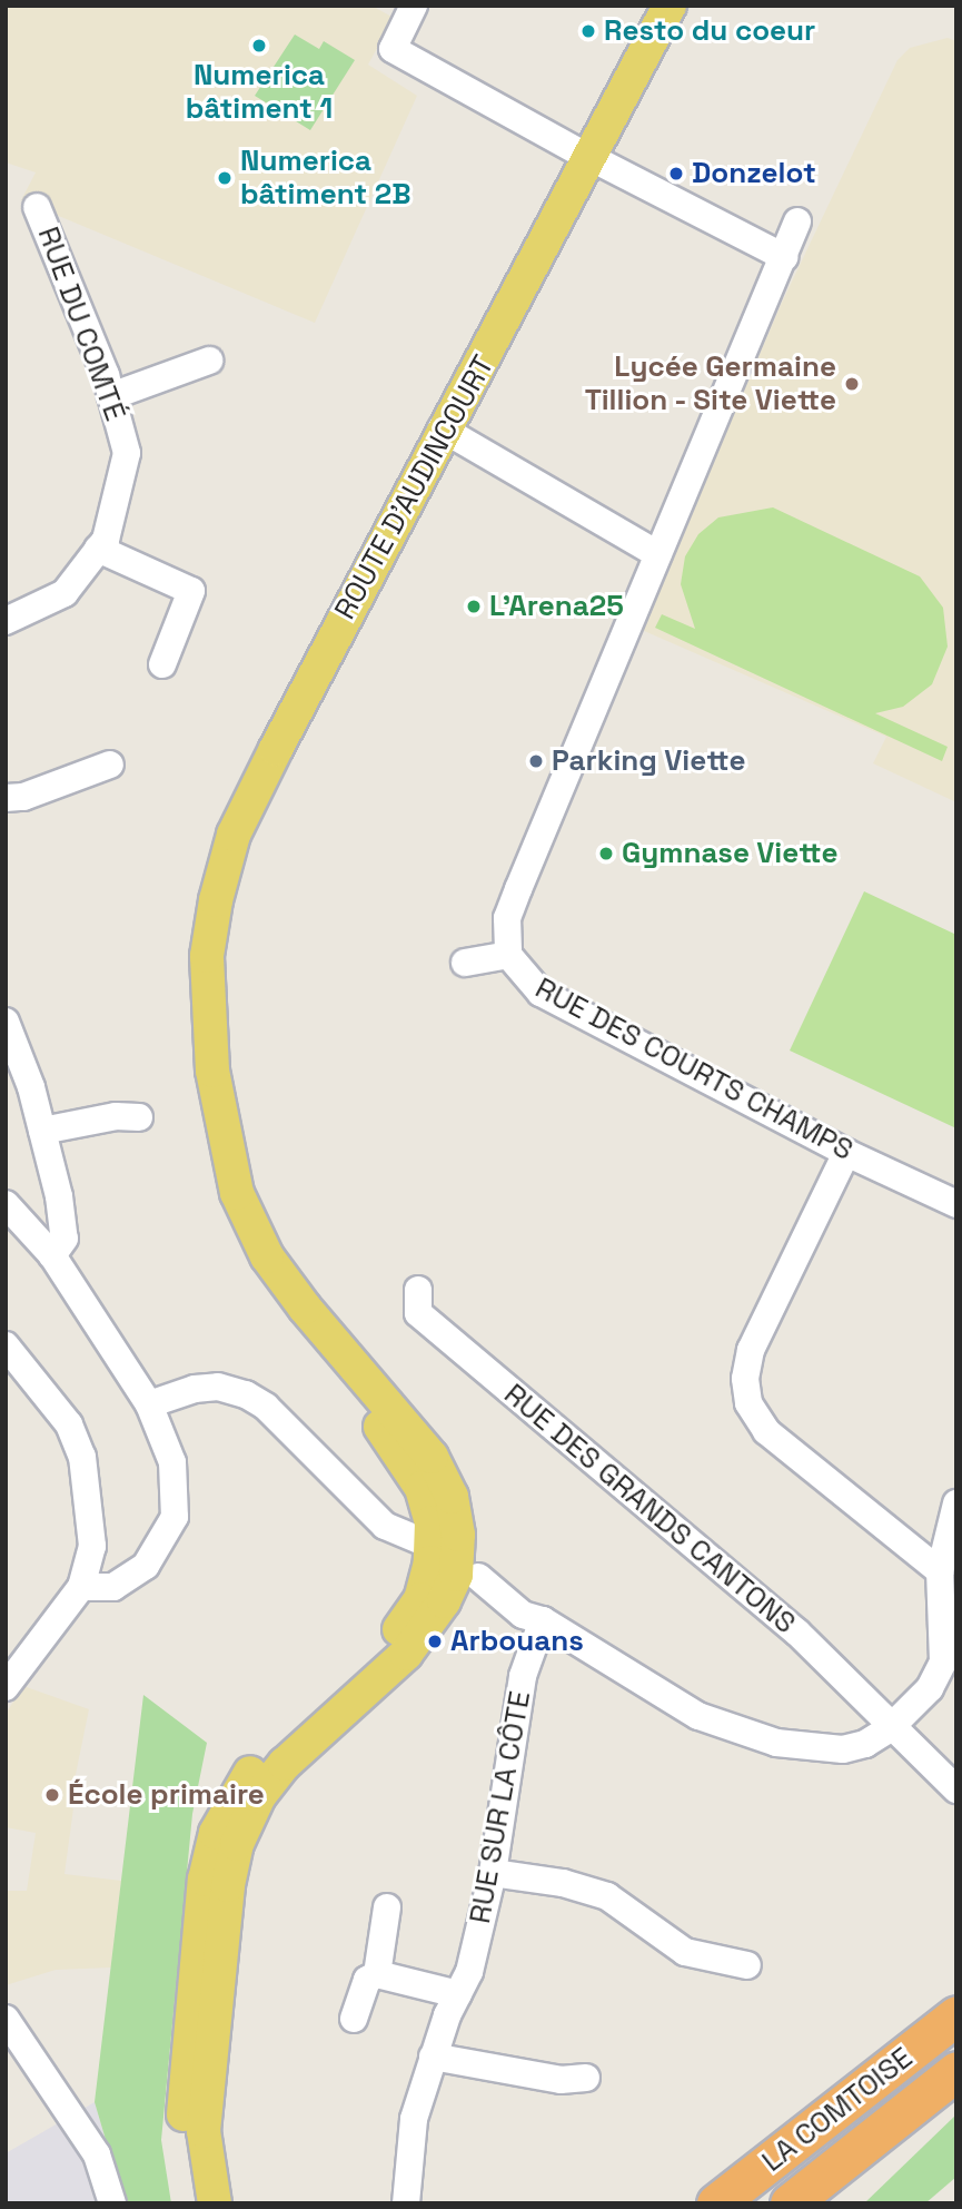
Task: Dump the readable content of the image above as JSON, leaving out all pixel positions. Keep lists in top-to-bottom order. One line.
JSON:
{"streets":{"highway":["LA COMTOISE"],"main road":["ROUTE D'AUDINCOURT"],"street":["RUE DU COMTÉ","RUE DES COURTS CHAMPS","RUE DES GRANDS CANTONS","RUE SUR LA CÔTE"]},"places":["Resto du coeur","Numerica bâtiment 1","Donzelot","Numerica bâtiment 2B","Lycée Germaine Tillion - Site Viette","L'Arena25","Parking Viette","Gymnase Viette","Arbouans","École primaire"]}
